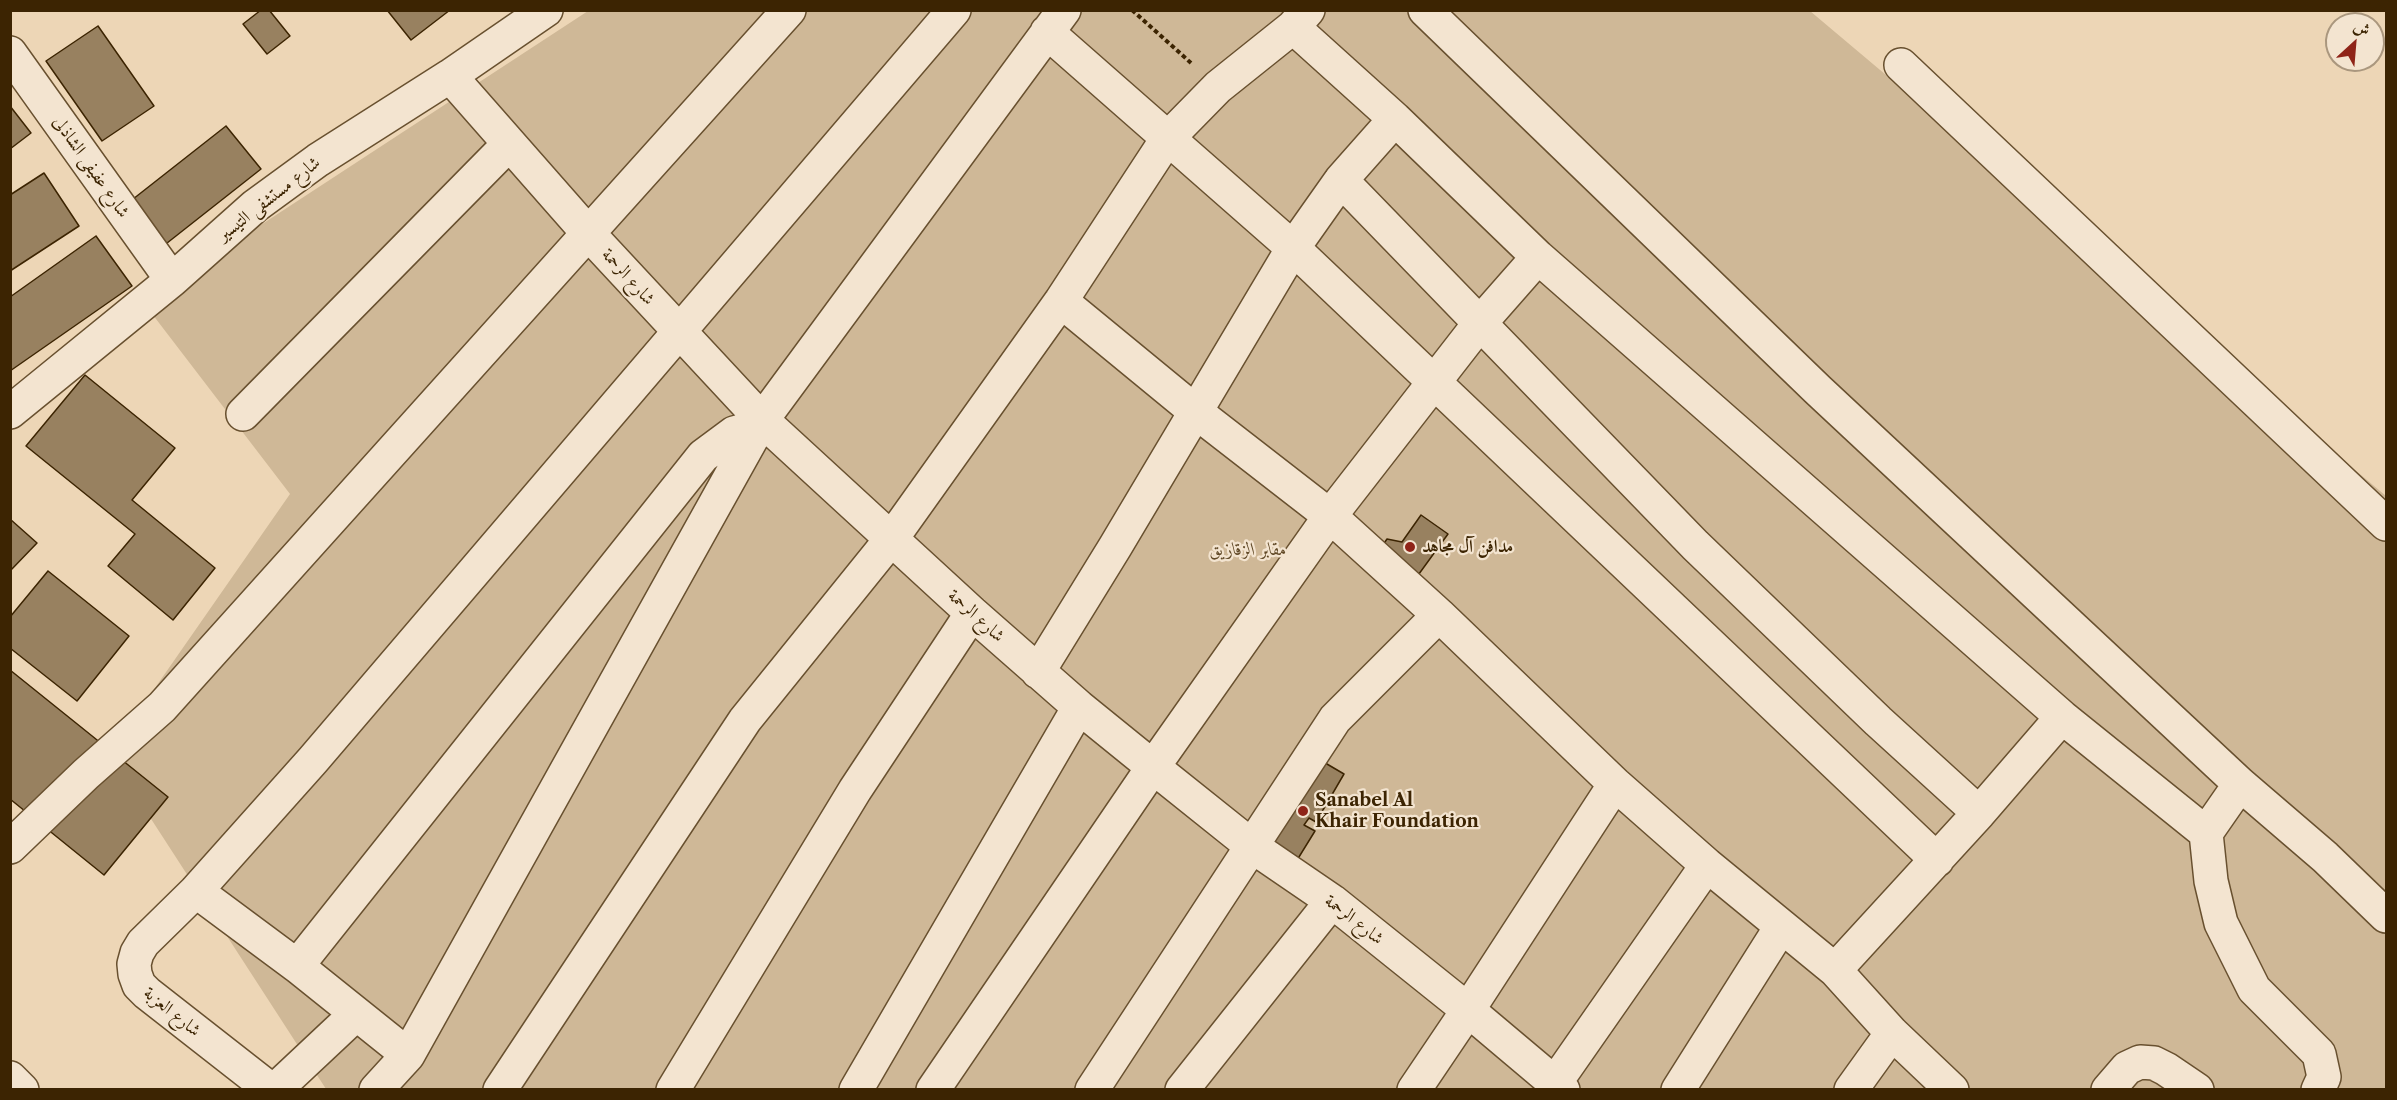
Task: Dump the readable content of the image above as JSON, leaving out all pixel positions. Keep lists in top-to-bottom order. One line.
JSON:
{"streets":{"street":["شارع عفيفى الشاذلى","شارع مستشفى التيسير","شارع الرحمة","شارع العزبة"]},"crossings":[["شارع عفيفى الشاذلى","شارع مستشفى التيسير"],["شارع مستشفى التيسير","شارع الرحمة"],["شارع الرحمة","شارع العزبة"]],"parks":["مقابر الزقازيق"],"places":["مدافن آل مجاهد","Sanabel Al Khair Foundation"],"north":"top right"}
